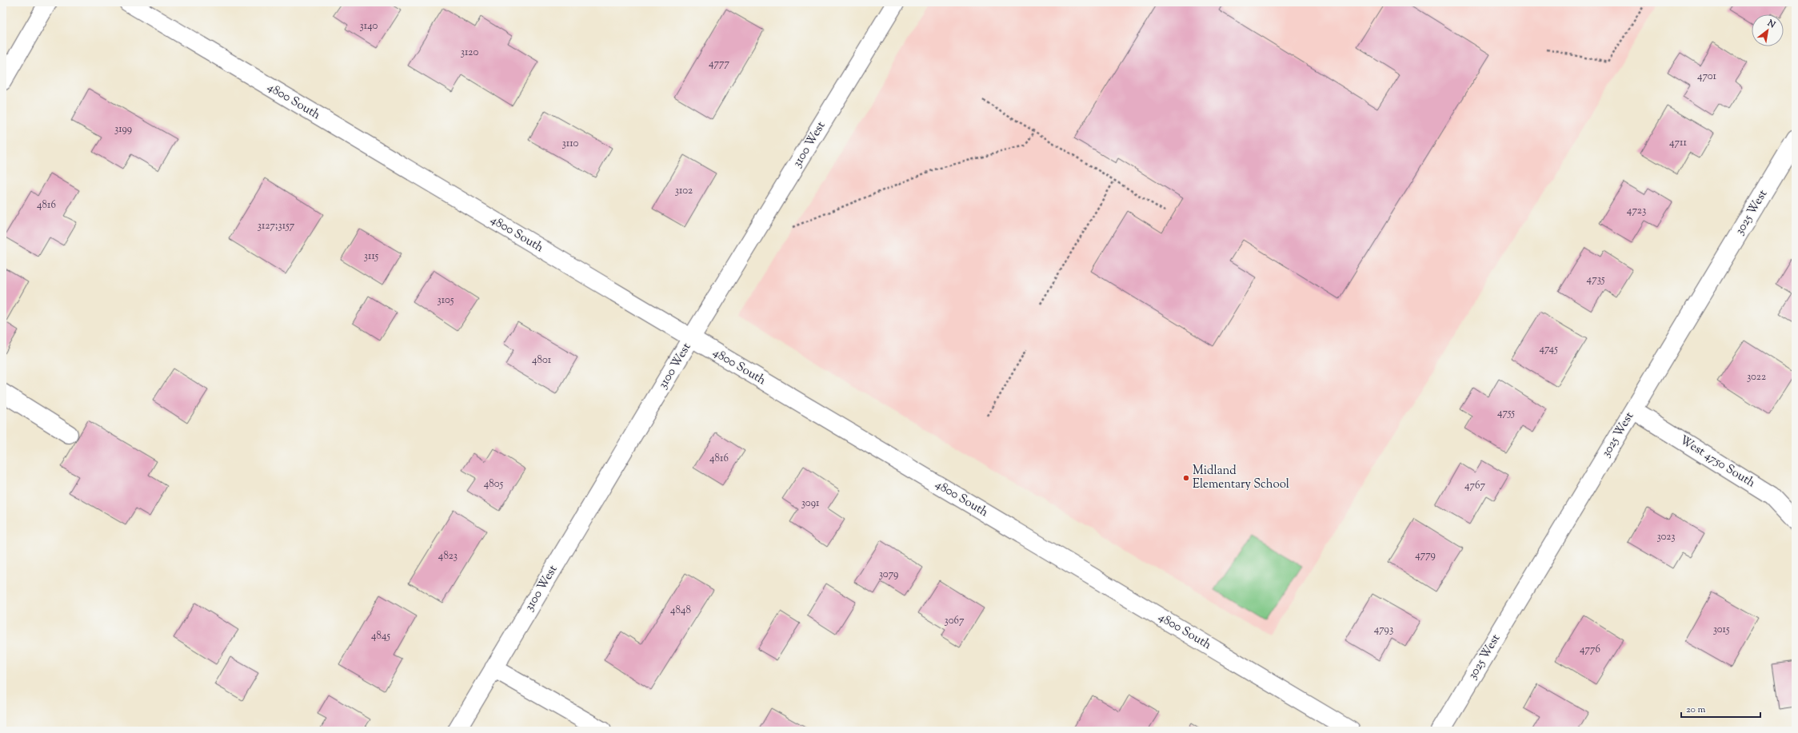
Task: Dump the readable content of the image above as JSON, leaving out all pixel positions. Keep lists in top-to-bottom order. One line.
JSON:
{"streets":{"street":["4800 South","3100 West","3025 West","West 4750 South"]},"crossings":[["4800 South","3100 West"],["3025 West","West 4750 South"]],"places":["Midland Elementary School"],"house_numbers":["3140","3120","4777","4701","3199","4711","3110","3102","4816","4723","3127;3157","3115","4735","3105","4745","4801","3022","4755","4816","4805","4767","3091","3023","4779","4823","3079","4848","3067","4793","3015","4845","4776"],"scale_bar":"20 m","north":"top right"}
